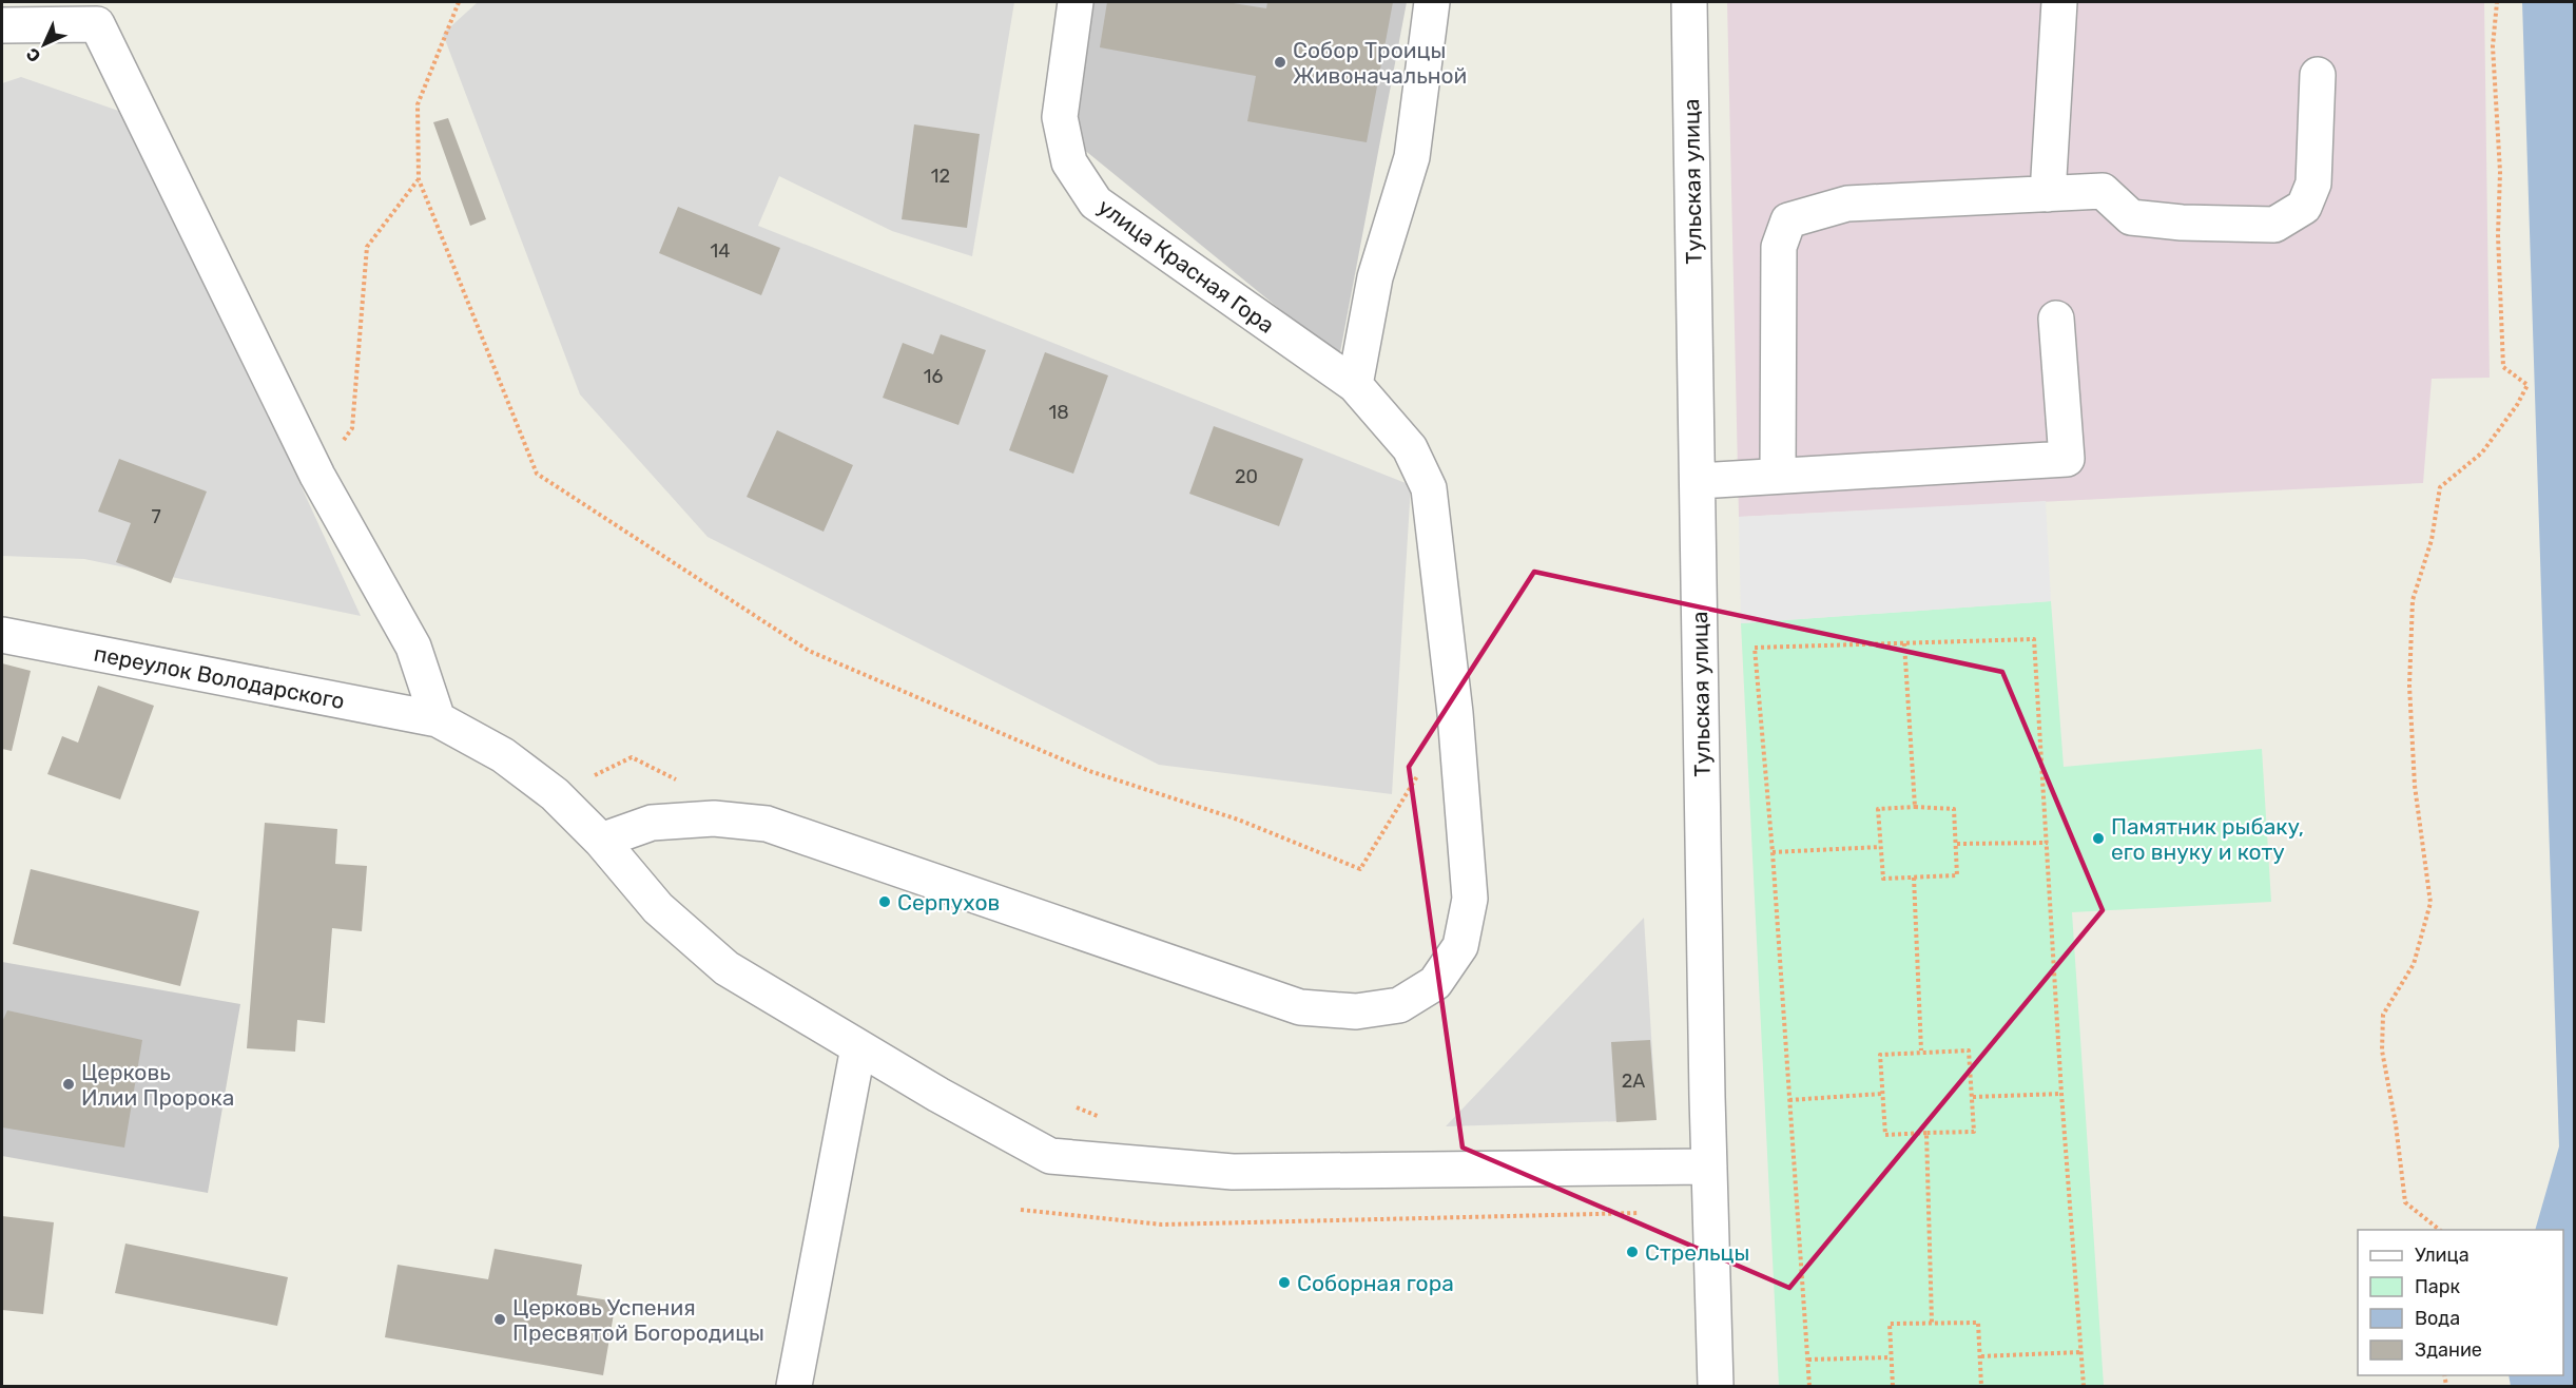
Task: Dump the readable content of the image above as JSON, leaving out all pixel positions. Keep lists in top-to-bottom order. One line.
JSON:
{"streets":{"street":["Тульская улица","улица Красная Гора","переулок Володарского"]},"crossings":[["Тульская улица","переулок Володарского"],["улица Красная Гора","переулок Володарского"]],"places":["Собор Троицы Живоначальной","Памятник рыбаку, его внуку и коту","Серпухов","Церковь Илии Пророка","Стрельцы","Соборная гора","Церковь Успения Пресвятой Богородицы"],"house_numbers":["12","14","16","18","20","7","2А"],"legend":["Улица","Парк","Вода","Здание"],"north":"bottom left"}
